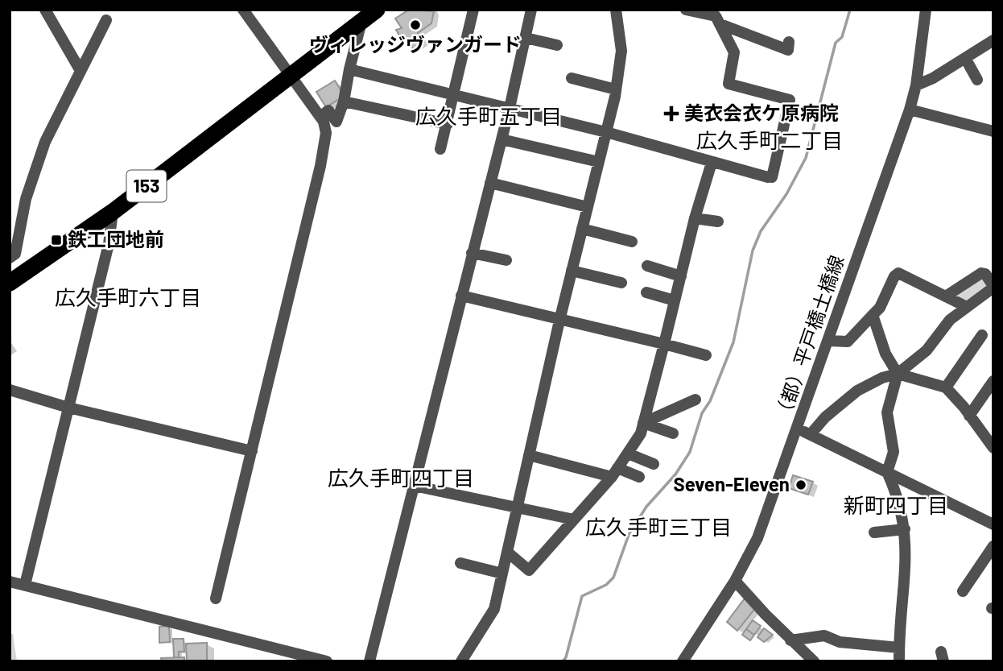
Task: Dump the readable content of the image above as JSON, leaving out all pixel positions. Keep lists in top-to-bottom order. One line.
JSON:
{"streets":{"highway":["153"],"street":["（都）平戸橋土橋線"]},"districts":["広久手町五丁目","広久手町二丁目","広久手町六丁目","広久手町四丁目","新町四丁目","広久手町三丁目"],"places":{"other":["ヴィレッジヴァンガード","Seven-Eleven"],"health":["美衣会衣ケ原病院"],"transit":["鉄工団地前"]}}
